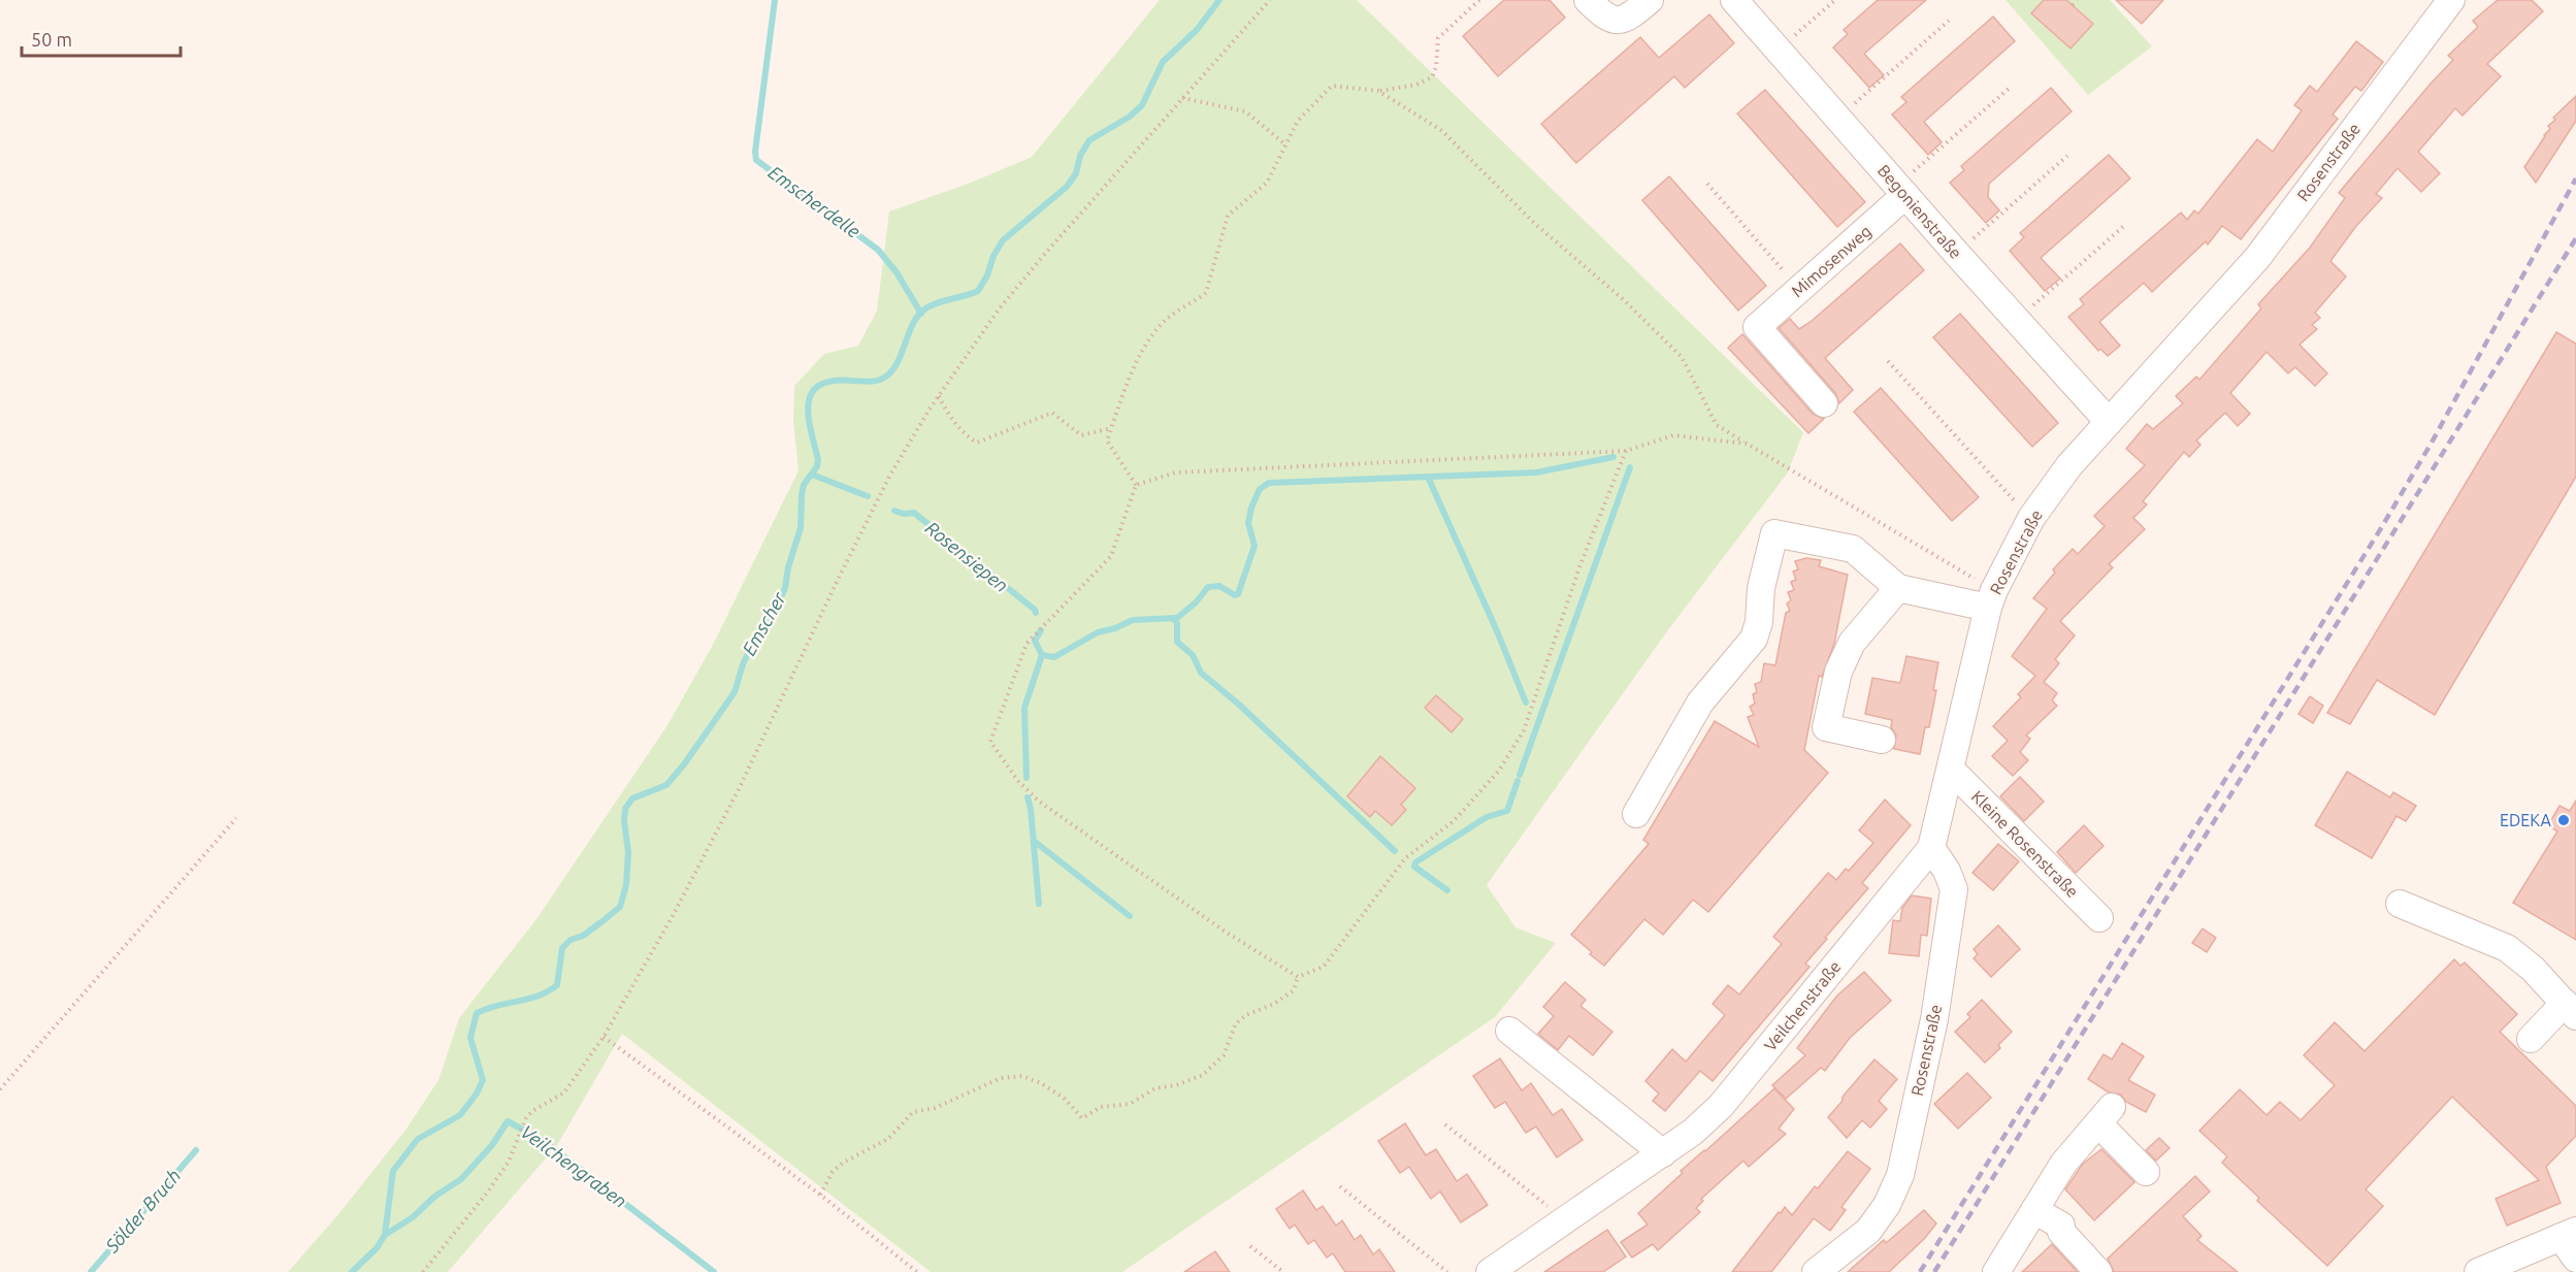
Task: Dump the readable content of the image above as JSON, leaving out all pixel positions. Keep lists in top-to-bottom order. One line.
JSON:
{"streets":{"street":["Rosenstraße","Begonienstraße","Mimosenweg","Kleine Rosenstraße","Veilchenstraße"]},"crossings":[["Rosenstraße","Begonienstraße"],["Rosenstraße","Kleine Rosenstraße"],["Rosenstraße","Veilchenstraße"],["Begonienstraße","Mimosenweg"]],"water":["Emscherdelle","Rosensiepen","Emscher","Veilchengraben","Sölder Bruch"],"places":["EDEKA"],"scale_bar":"50 m"}
